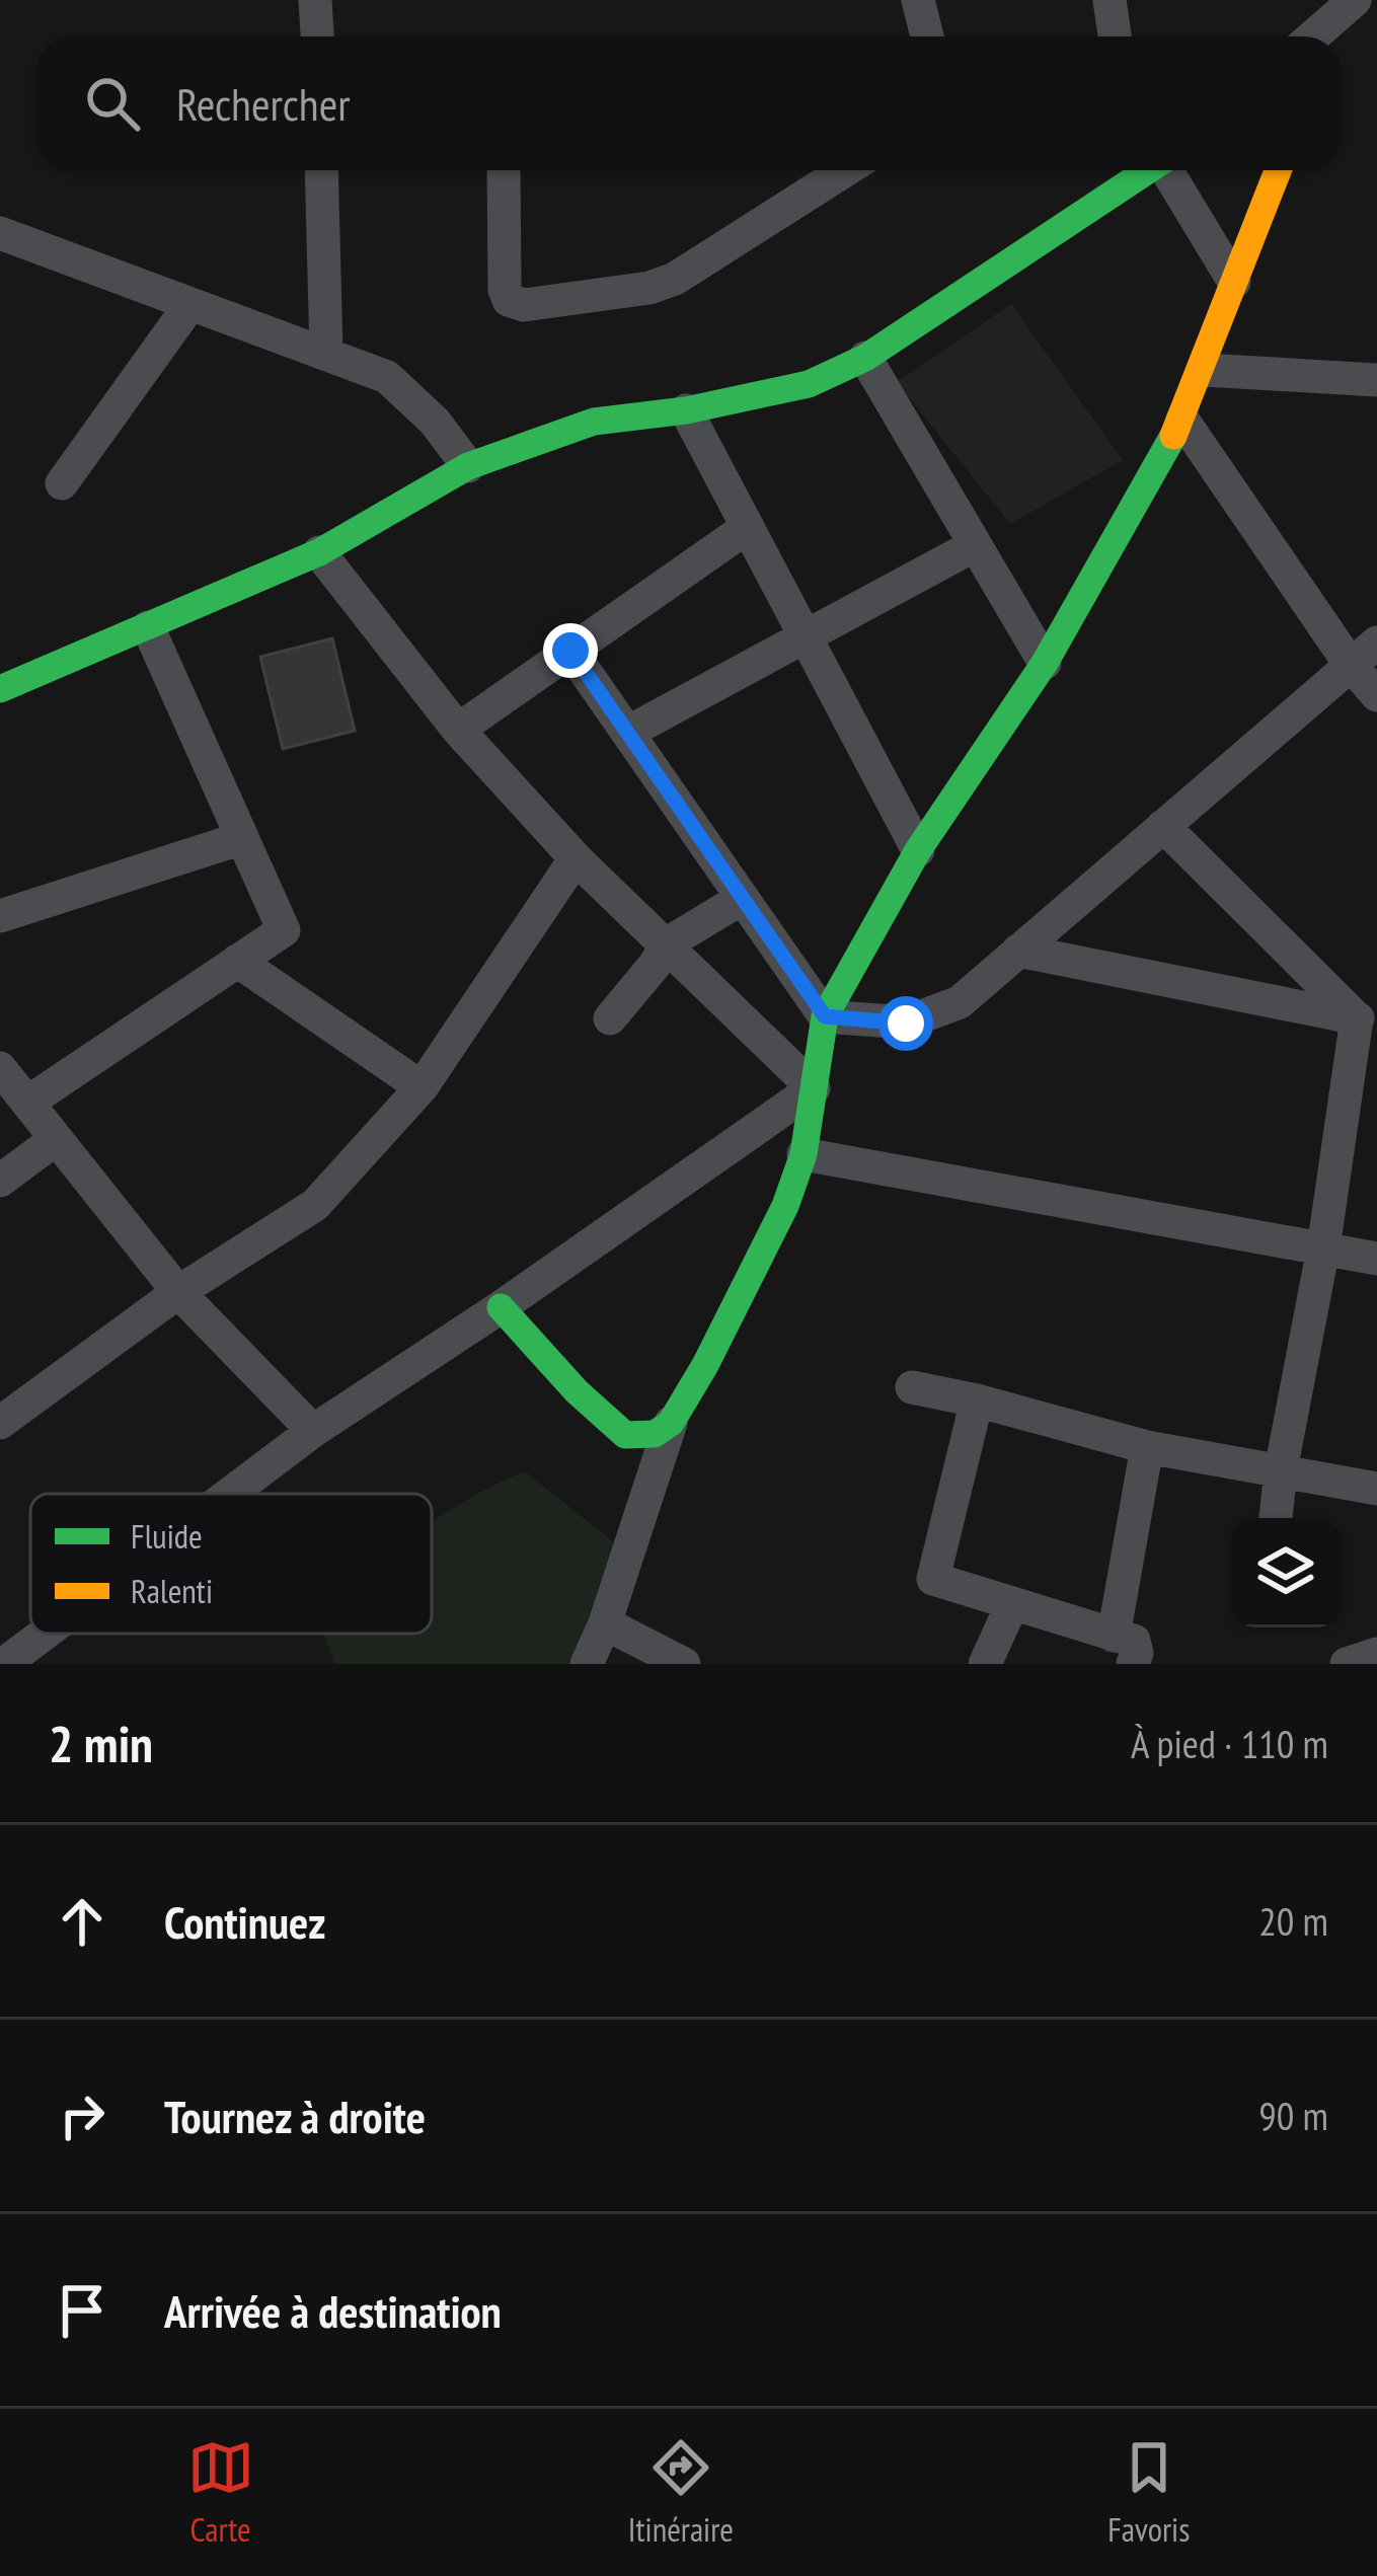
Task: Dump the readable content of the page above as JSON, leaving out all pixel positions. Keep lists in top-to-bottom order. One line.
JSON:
{"legend":["Fluide","Ralenti"],"page":{"search":"Rechercher","heading":["2 min","À pied · 110 m"],"list":[["Continuez","20 m"],["Tournez à droite","90 m"],"Arrivée à destination"],"nav":["Carte","Itinéraire","Favoris"]}}
